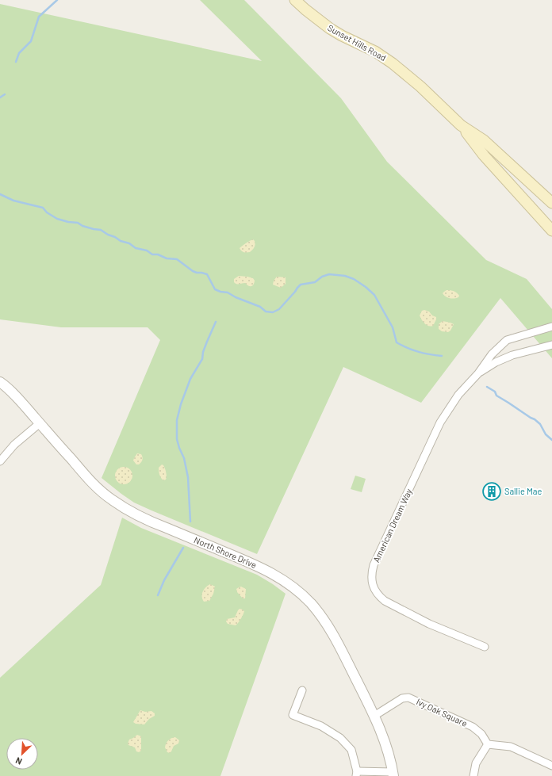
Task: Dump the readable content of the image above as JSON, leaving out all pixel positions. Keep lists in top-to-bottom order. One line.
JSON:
{"streets":{"main road":["Sunset Hills Road"],"street":["American Dream Way","North Shore Drive","Ivy Oak Square"]},"crossings":[["North Shore Drive","Ivy Oak Square"]],"places":{"building":["Sallie Mae"]},"north":"bottom left"}
